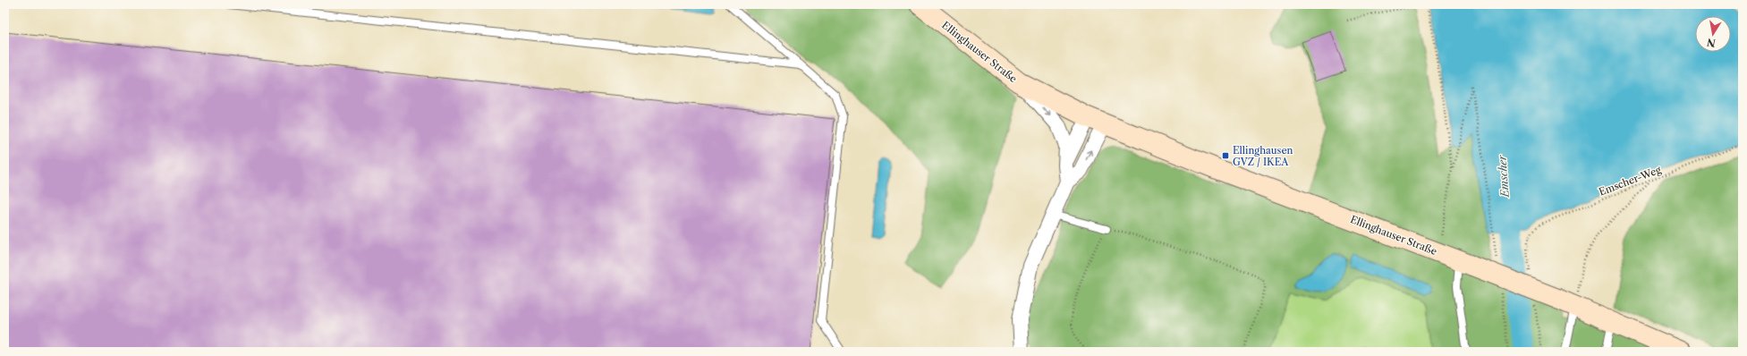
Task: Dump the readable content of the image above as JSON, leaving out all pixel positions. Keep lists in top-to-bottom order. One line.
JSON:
{"streets":{"main road":["Ellinghauser Straße"],"path":["Emscher-Weg"]},"water":["Emscher"],"places":{"transit":["Ellinghausen GVZ / IKEA"]},"north":"bottom"}
